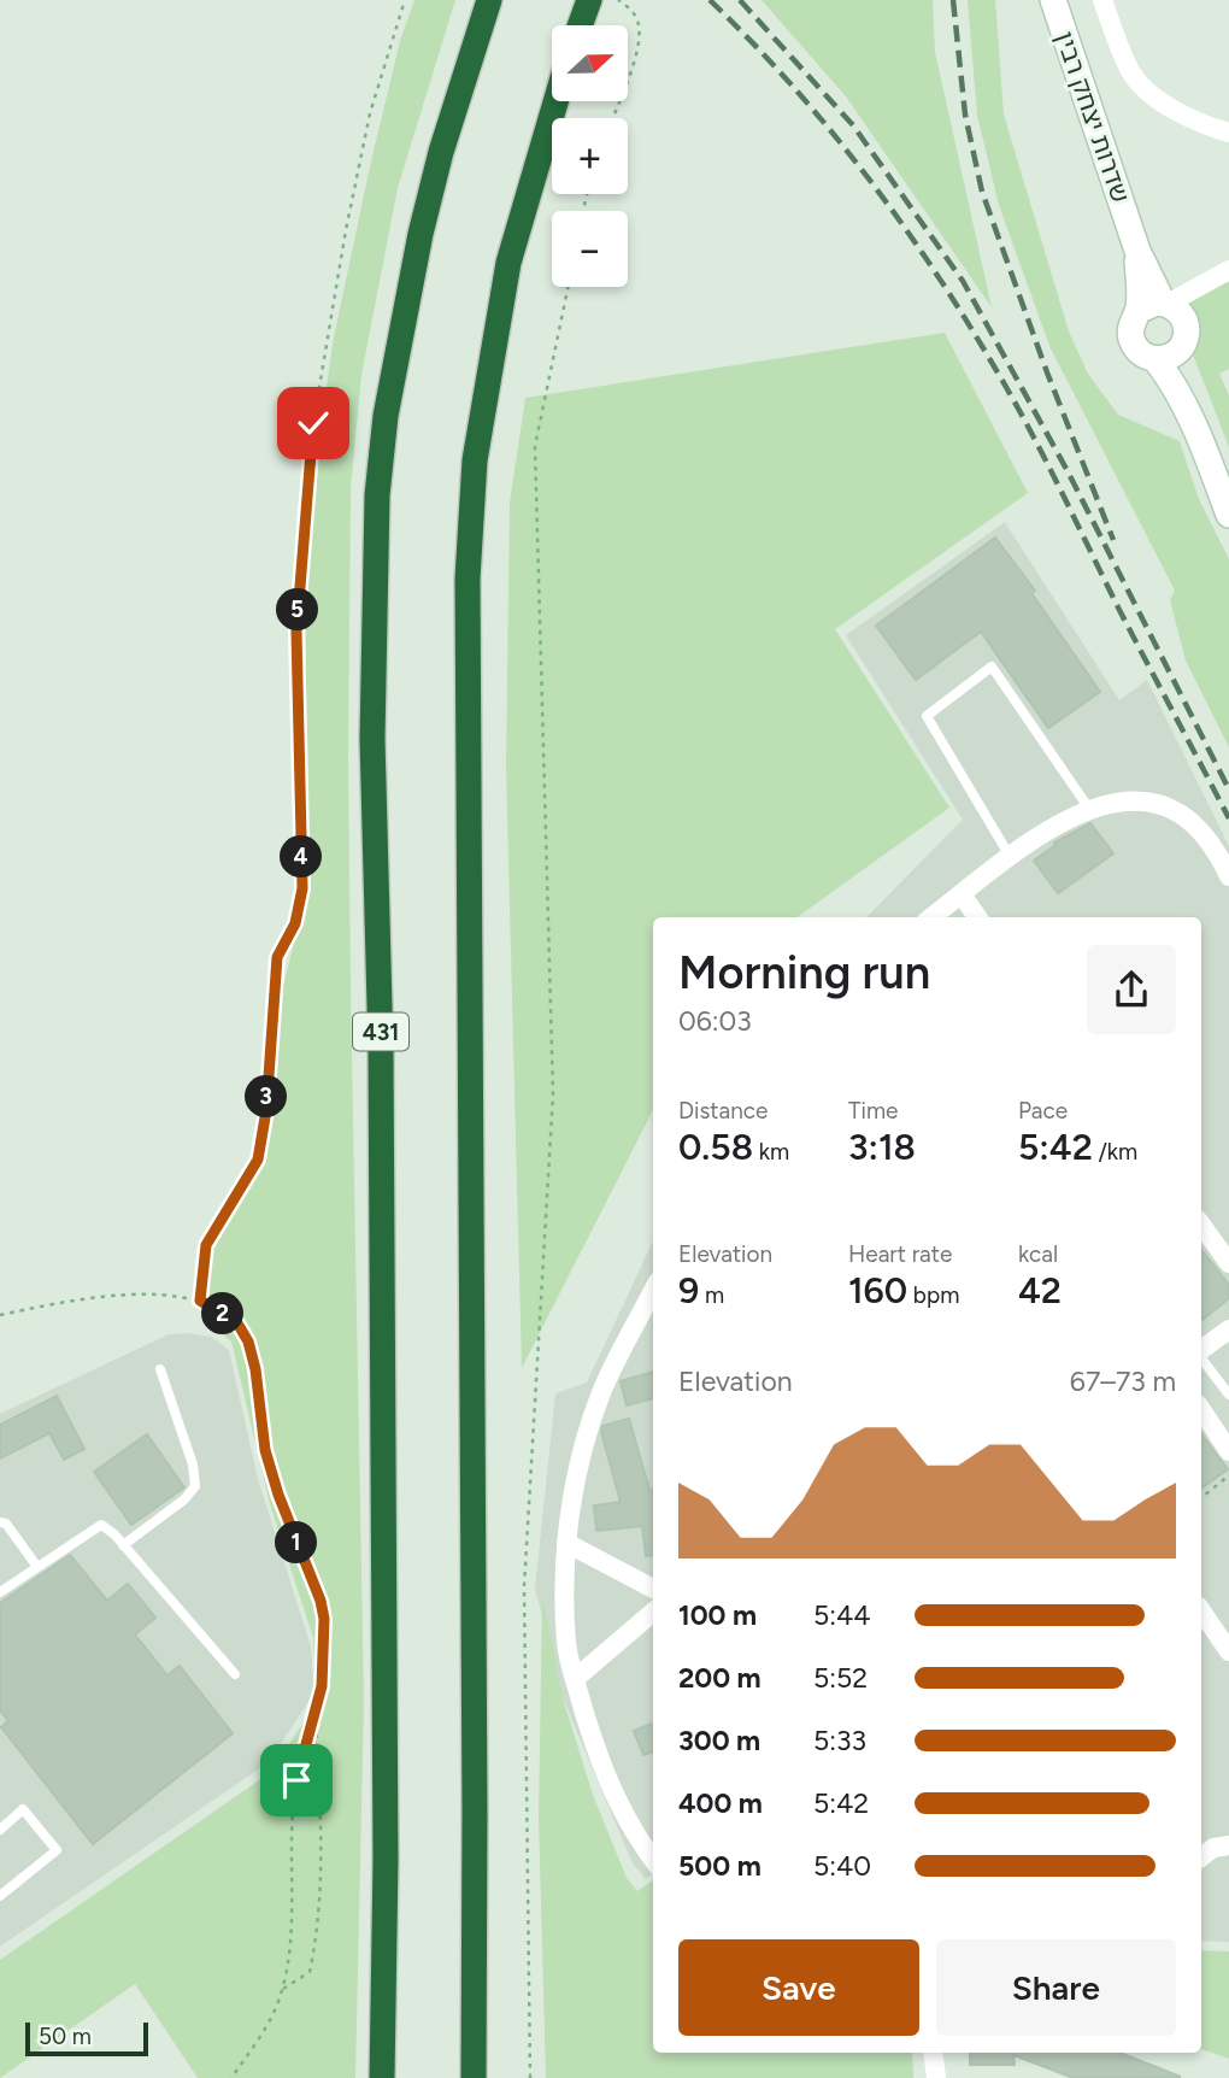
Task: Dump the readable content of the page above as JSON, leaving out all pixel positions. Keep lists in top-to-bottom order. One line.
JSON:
{"streets":{"highway":["431"],"main road":["שדרות יצחק רבין"]},"scale_bar":"50 m","north":"right","page":{"map_buttons":["+","−"],"pins":["5","4","3","2","1"],"heading":["Morning run","06:03"],"stats":[["Distance","0.58 km"],["Time","3:18"],["Pace","5:42 /km"],["Elevation","9 m"],["Heart rate","160 bpm"],["kcal","42"]],"chart":["Elevation","67–73 m"],"list":[{"name":"100 m","note":"5:44"},{"name":"200 m","note":"5:52"},{"name":"300 m","note":"5:33"},{"name":"400 m","note":"5:42"},{"name":"500 m","note":"5:40"}],"buttons":["Save","Share"],"scale":"50 m"}}
